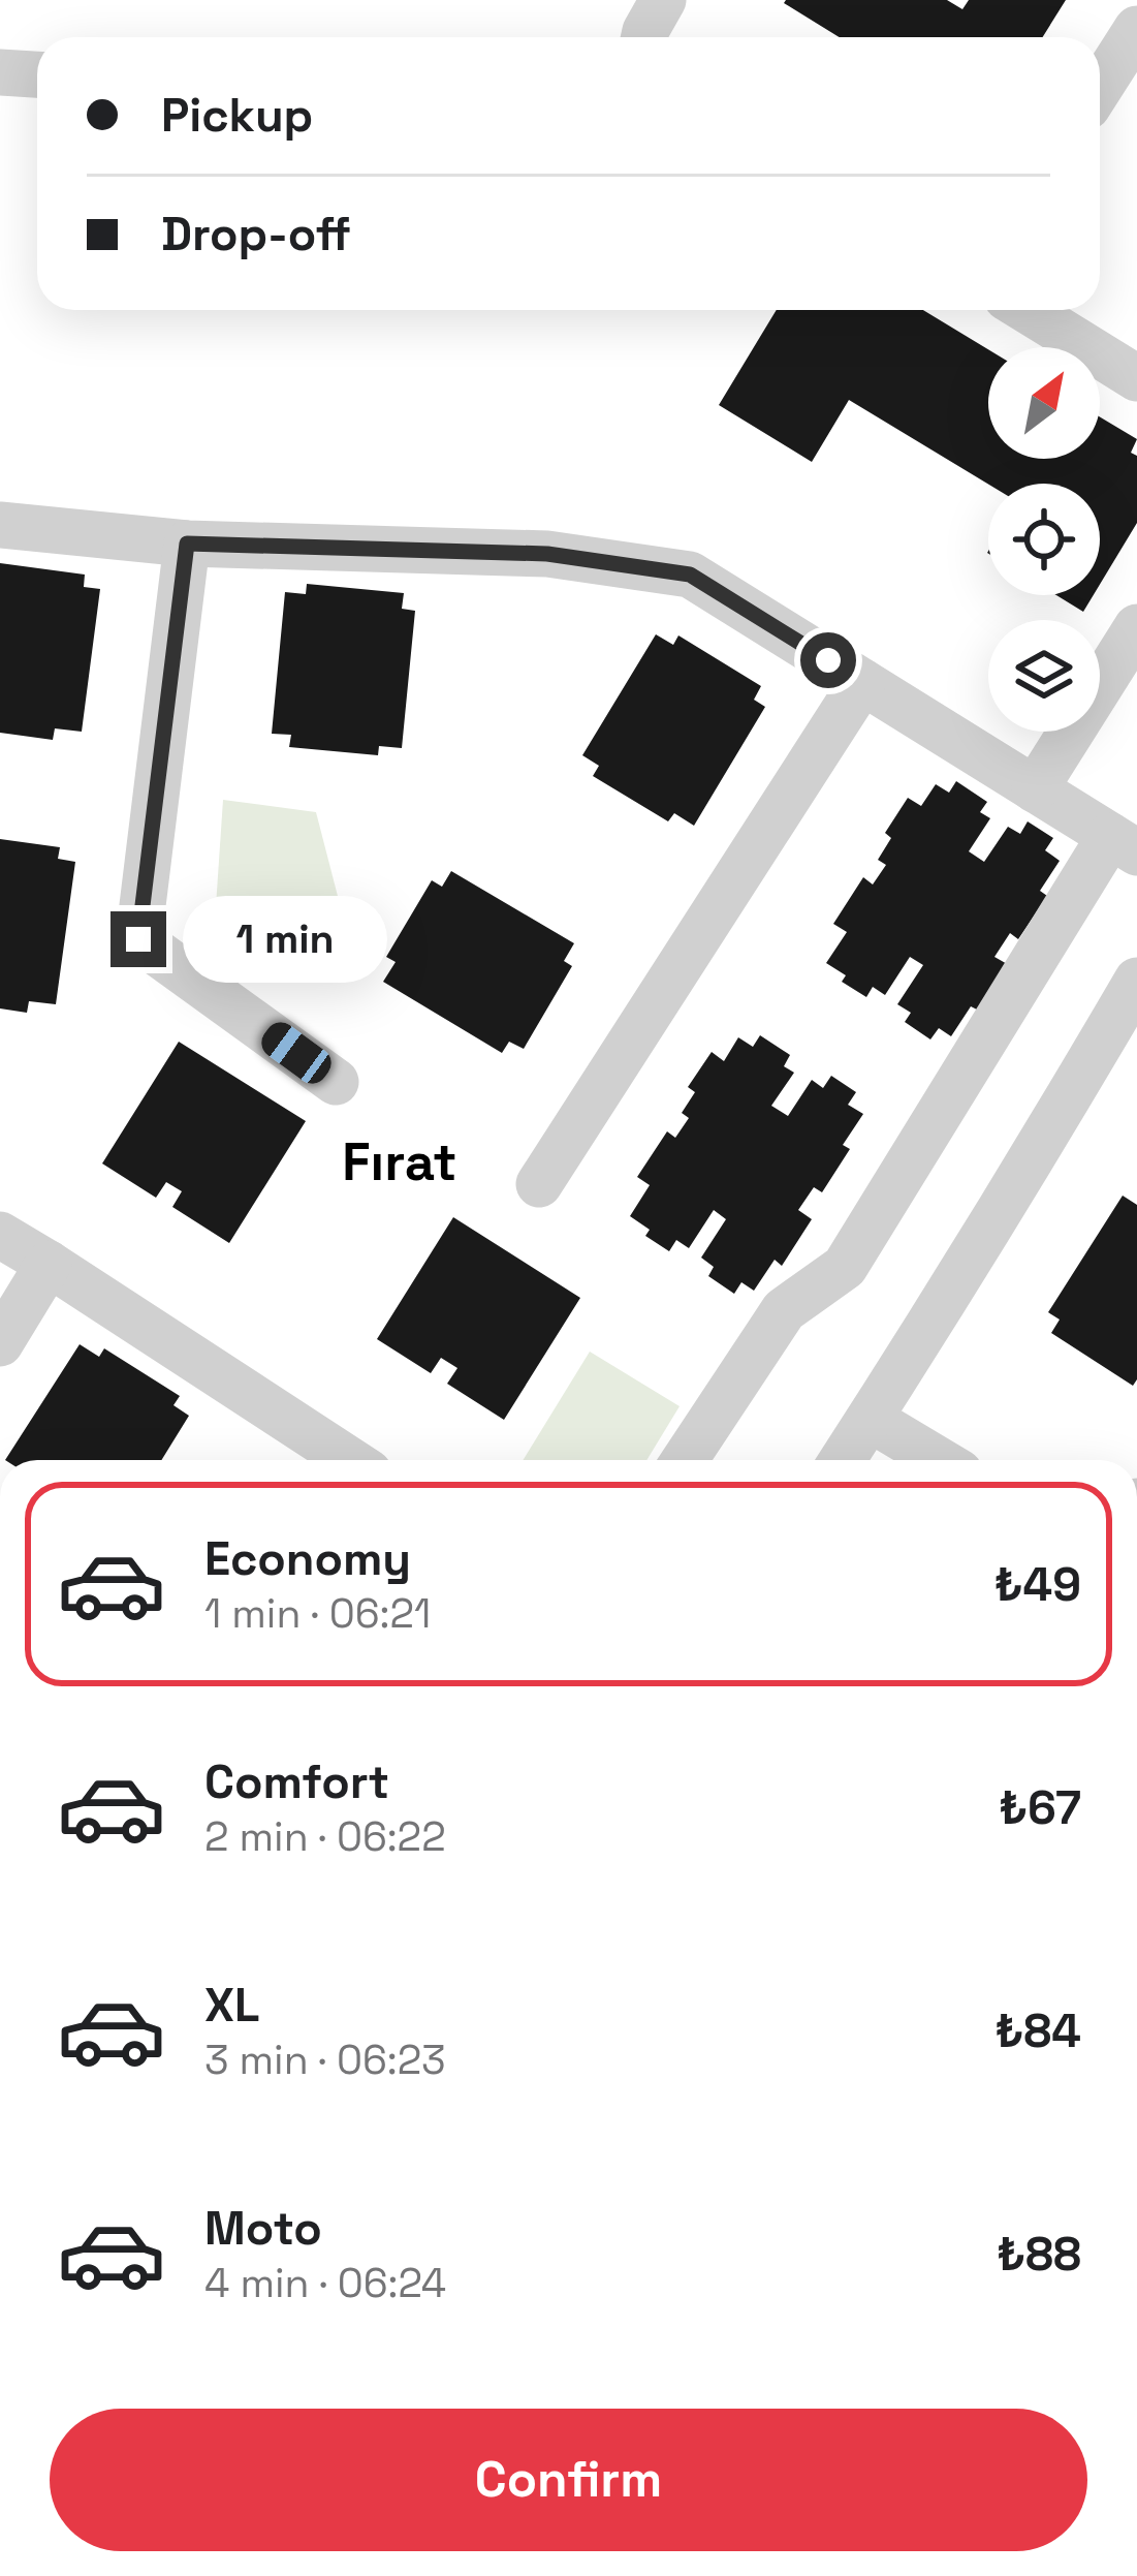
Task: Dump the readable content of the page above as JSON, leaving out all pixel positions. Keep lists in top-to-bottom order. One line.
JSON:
{"districts":["Fırat"],"north":"top right","page":{"banner":["Pickup","Drop-off"],"bubble":"1 min","list":[{"name":"Economy","note":"1 min · 06:21","value":"₺49"},{"name":"Comfort","note":"2 min · 06:22","value":"₺67"},{"name":"XL","note":"3 min · 06:23","value":"₺84"},{"name":"Moto","note":"4 min · 06:24","value":"₺88"}],"buttons":"Confirm"}}
